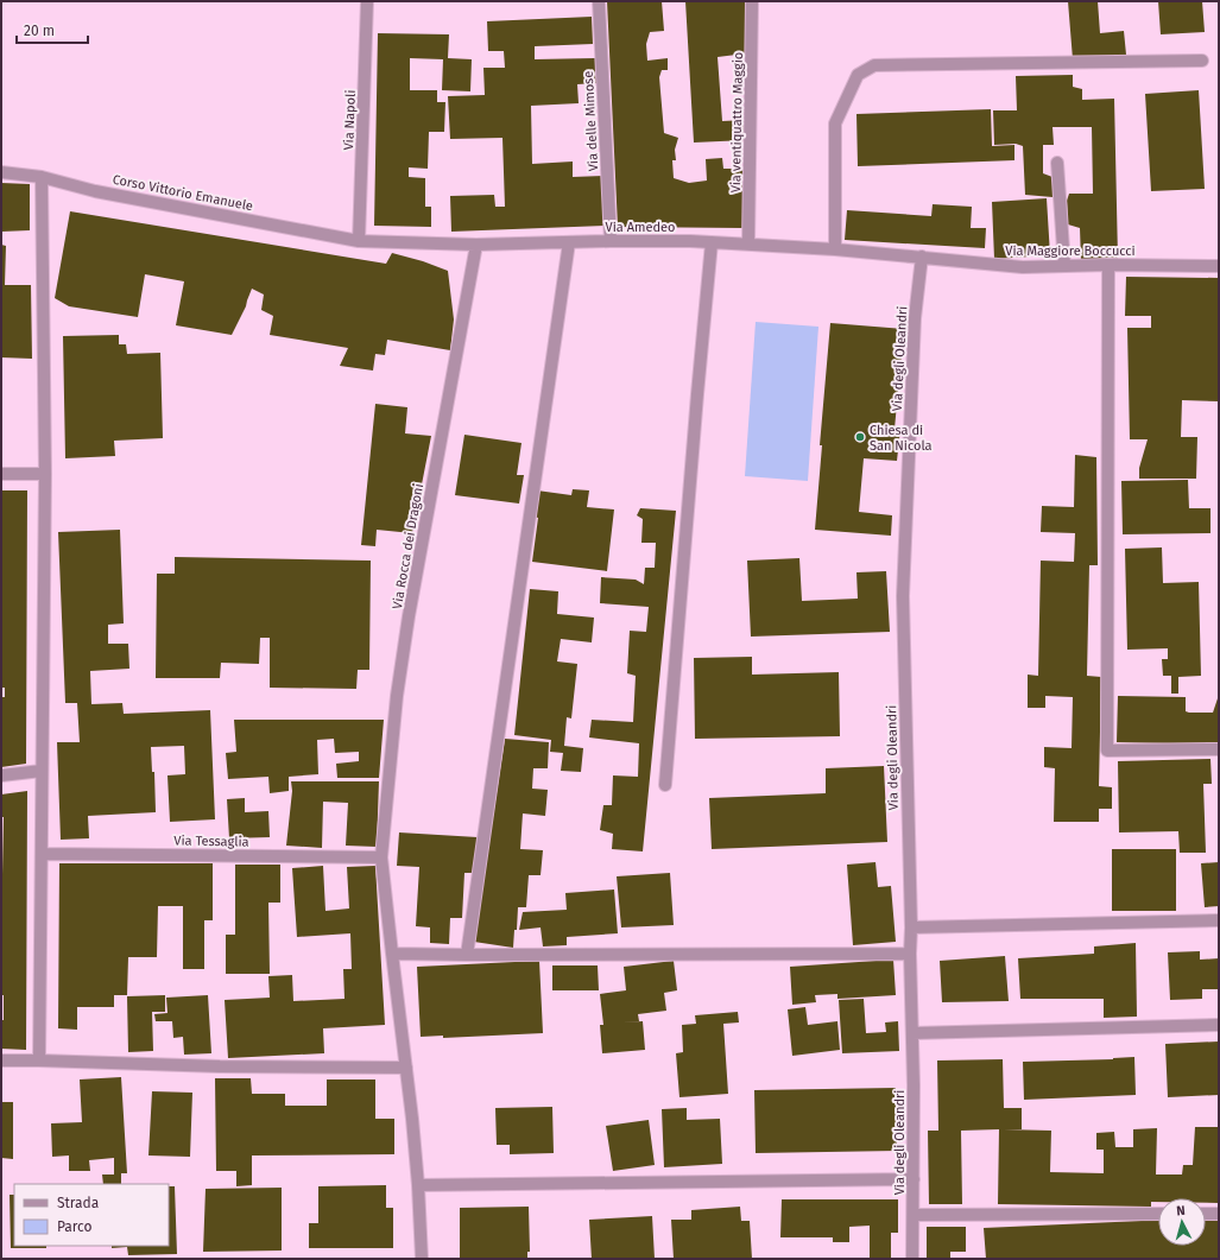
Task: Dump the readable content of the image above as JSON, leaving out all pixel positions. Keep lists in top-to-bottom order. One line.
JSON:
{"streets":{"street":["Via Napoli","Via delle Mimose","Via ventiquattro Maggio","Corso Vittorio Emanuele","Via Amedeo","Via Maggiore Boccucci","Via degli Oleandri","Via Rocca dei Dragoni","Via Tessaglia"]},"crossings":[["Via Napoli","Corso Vittorio Emanuele"],["Via Napoli","Via Amedeo"],["Via delle Mimose","Via Amedeo"],["Via ventiquattro Maggio","Via Amedeo"],["Corso Vittorio Emanuele","Via Amedeo"],["Via Amedeo","Via Maggiore Boccucci"],["Via Amedeo","Via degli Oleandri"],["Via Amedeo","Via Rocca dei Dragoni"],["Via Maggiore Boccucci","Via degli Oleandri"],["Via Rocca dei Dragoni","Via Tessaglia"]],"places":["Chiesa di San Nicola"],"legend":["Strada","Parco"],"scale_bar":"20 m","north":"top"}
